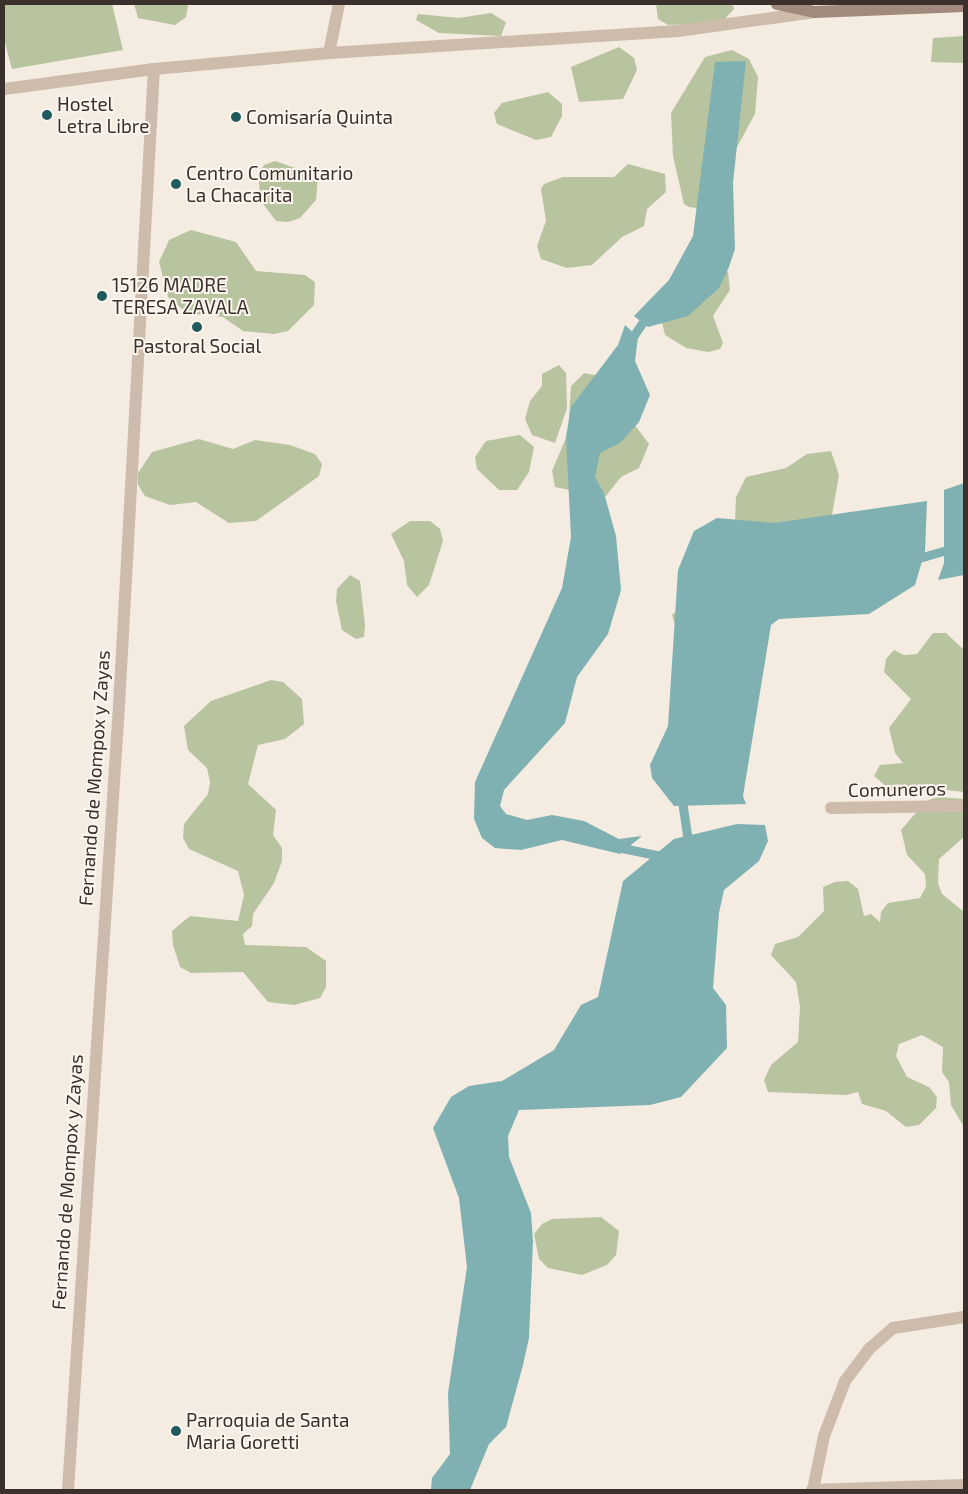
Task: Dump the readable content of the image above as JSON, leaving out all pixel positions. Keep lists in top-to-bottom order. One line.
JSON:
{"streets":{"street":["Fernando de Mompox y Zayas","Comuneros"]},"places":["Hostel Letra Libre","Comisaría Quinta","Centro Comunitario La Chacarita","15126 MADRE TERESA ZAVALA","Pastoral Social","Parroquia de Santa Maria Goretti"]}
